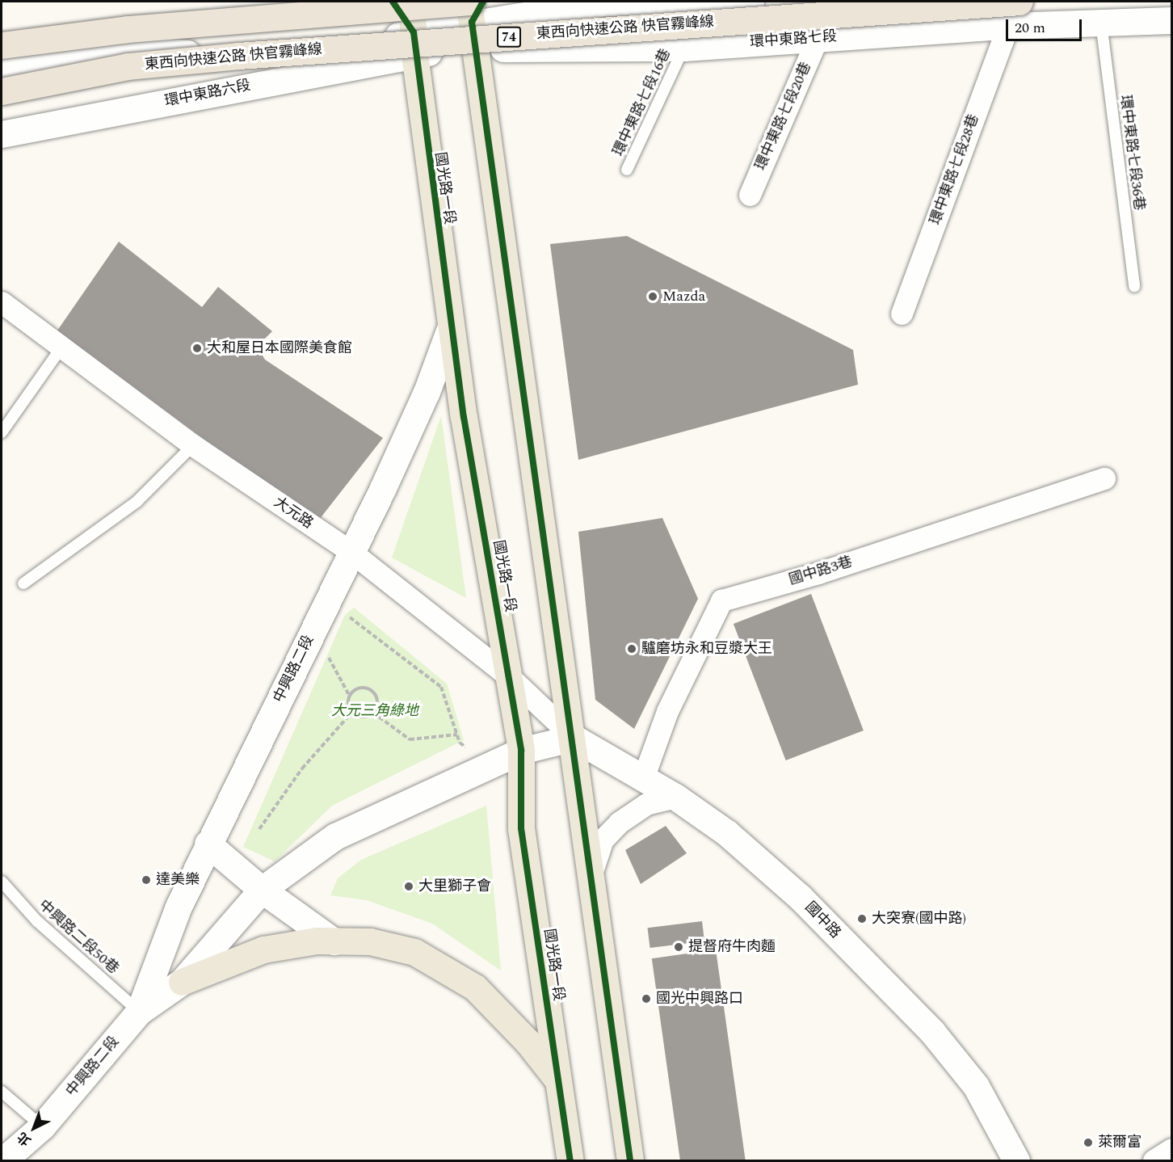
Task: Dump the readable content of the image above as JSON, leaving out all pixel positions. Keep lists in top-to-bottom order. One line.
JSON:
{"streets":{"highway":["東西向快速公路 快官霧峰線","74"],"main road":["國光路一段"],"street":["環中東路七段","環中東路六段","環中東路七段20巷","環中東路七段28巷","大元路","國中路3巷","中興路二段","國中路"],"lane":["環中東路七段16巷","環中東路七段36巷","中興路二段50巷"]},"crossings":[["環中東路七段","環中東路六段"],["環中東路七段","環中東路七段16巷"],["環中東路七段","環中東路七段20巷"],["環中東路七段","環中東路七段36巷"],["環中東路七段","環中東路七段28巷"],["環中東路七段","國光路一段"],["環中東路六段","國光路一段"],["國光路一段","大元路"],["國光路一段","中興路二段"],["大元路","中興路二段"],["大元路","國中路"],["國中路3巷","國中路"],["中興路二段","國中路"],["中興路二段","中興路二段50巷"]],"parks":["大元三角綠地"],"places":["Mazda","大和屋日本國際美食館","驢磨坊永和豆漿大王","達美樂","大里獅子會","大突寮(國中路)","提督府牛肉麵","國光中興路口","萊爾富"],"scale_bar":"20 m","north":"bottom left"}
